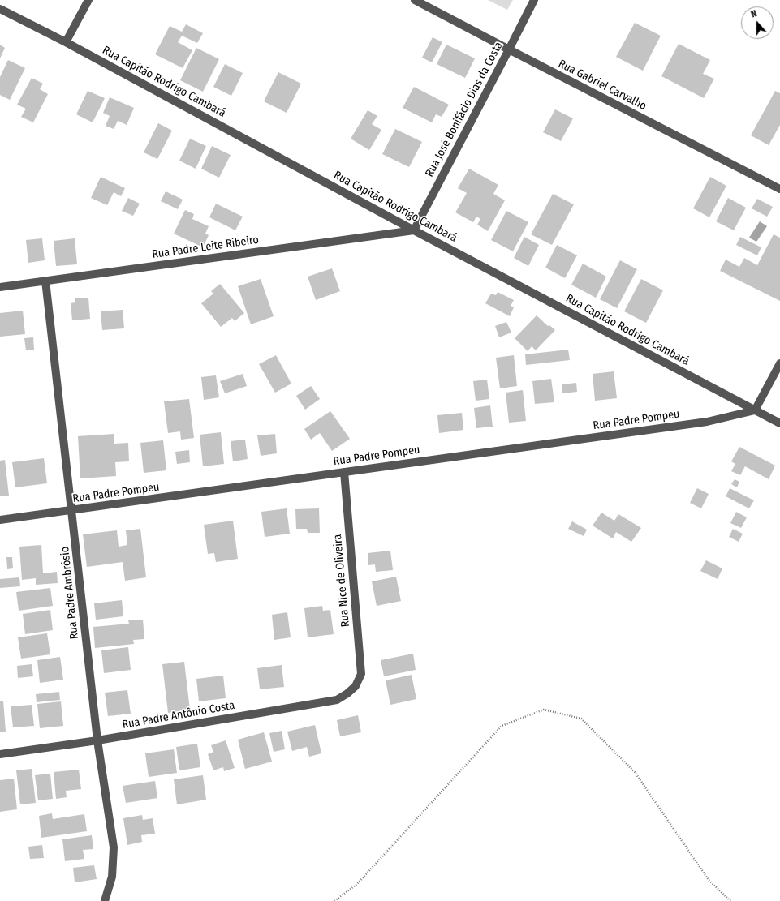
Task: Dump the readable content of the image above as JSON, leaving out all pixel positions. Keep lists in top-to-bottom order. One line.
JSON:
{"streets":{"street":["Rua Capitão Rodrigo Cambará","Rua Gabriel Carvalho","Rua José Bonifácio Dias da Costa","Rua Padre Leite Ribeiro","Rua Padre Pompeu","Rua Nice de Oliveira","Rua Padre Ambrósio","Rua Padre Antônio Costa"]},"crossings":[["Rua Capitão Rodrigo Cambará","Rua José Bonifácio Dias da Costa"],["Rua Capitão Rodrigo Cambará","Rua Padre Leite Ribeiro"],["Rua Capitão Rodrigo Cambará","Rua Padre Pompeu"],["Rua Gabriel Carvalho","Rua José Bonifácio Dias da Costa"],["Rua José Bonifácio Dias da Costa","Rua Padre Leite Ribeiro"],["Rua Padre Leite Ribeiro","Rua Padre Ambrósio"],["Rua Padre Pompeu","Rua Nice de Oliveira"],["Rua Padre Pompeu","Rua Padre Ambrósio"],["Rua Nice de Oliveira","Rua Padre Antônio Costa"],["Rua Padre Ambrósio","Rua Padre Antônio Costa"]],"north":"top"}
